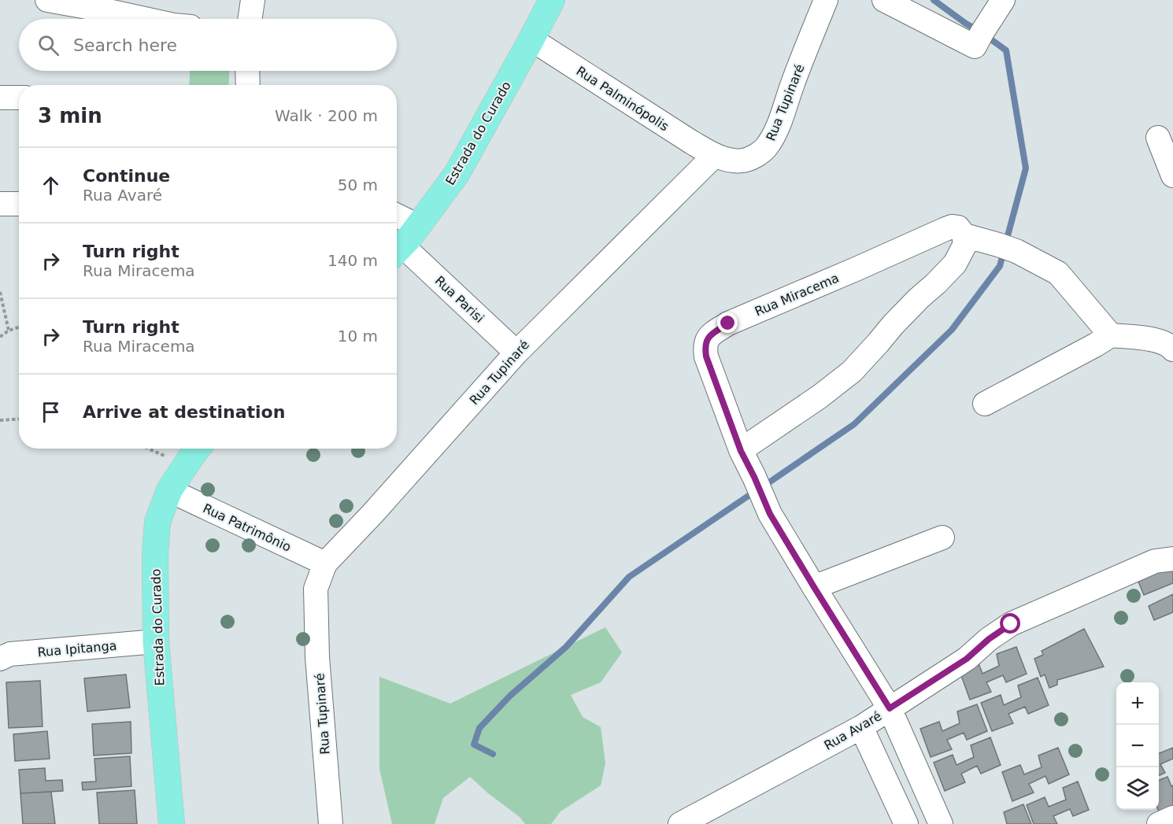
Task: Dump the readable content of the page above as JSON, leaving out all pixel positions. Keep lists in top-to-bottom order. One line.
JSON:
{"streets":{"main road":["Estrada do Curado"],"street":["Rua Palminópolis","Rua Tupinaré","Rua Miracema","Rua Parisi","Rua Patrimônio","Rua Ipitanga","Rua Avaré"]},"crossings":[["Rua Palminópolis","Rua Tupinaré"],["Rua Palminópolis","Estrada do Curado"],["Rua Tupinaré","Rua Parisi"],["Rua Tupinaré","Rua Patrimônio"],["Estrada do Curado","Rua Parisi"],["Estrada do Curado","Rua Patrimônio"],["Estrada do Curado","Rua Ipitanga"],["Rua Miracema","Rua Avaré"]],"page":{"search":"Search here","heading":["3 min","Walk · 200 m"],"list":[["Continue","Rua Avaré","50 m"],["Turn right","Rua Miracema","140 m"],["Turn right","Rua Miracema","10 m"],"Arrive at destination"],"map_buttons":["+","−"]}}
